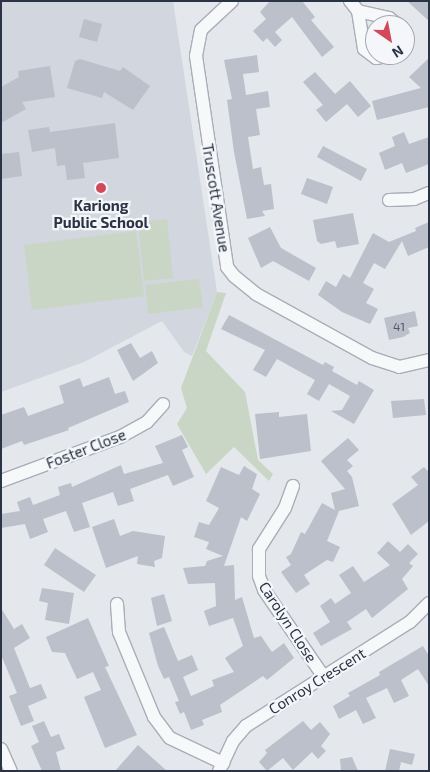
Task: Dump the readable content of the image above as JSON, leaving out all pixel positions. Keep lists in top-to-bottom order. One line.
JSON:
{"streets":{"street":["Truscott Avenue","Foster Close","Carolyn Close","Conroy Crescent"]},"crossings":[["Carolyn Close","Conroy Crescent"]],"places":["Kariong Public School"],"house_numbers":["41"],"north":"bottom right"}
